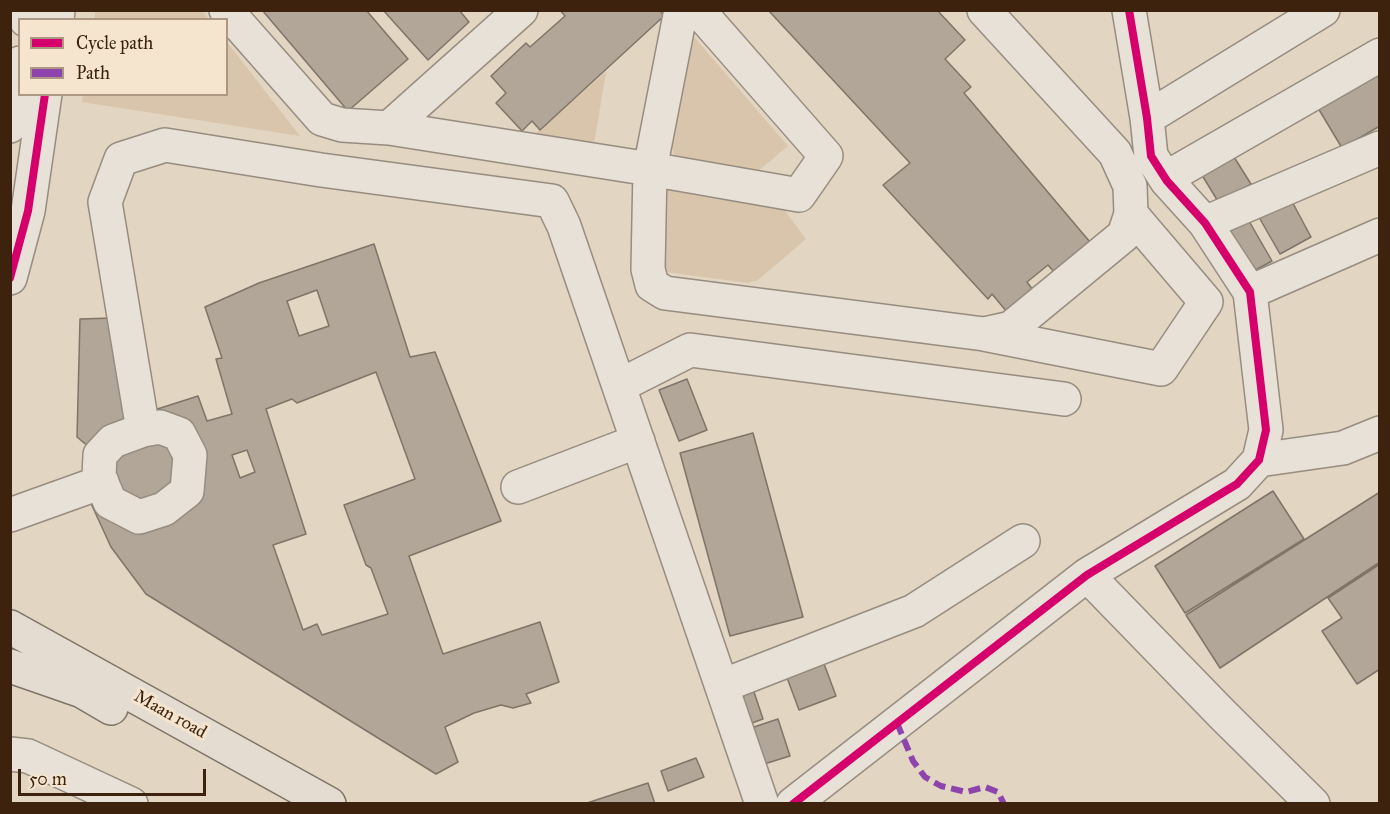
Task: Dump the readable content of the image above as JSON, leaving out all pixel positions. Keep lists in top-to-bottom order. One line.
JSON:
{"streets":{"main road":["Maan road"]},"legend":["Cycle path","Path"],"scale_bar":"50 m"}
